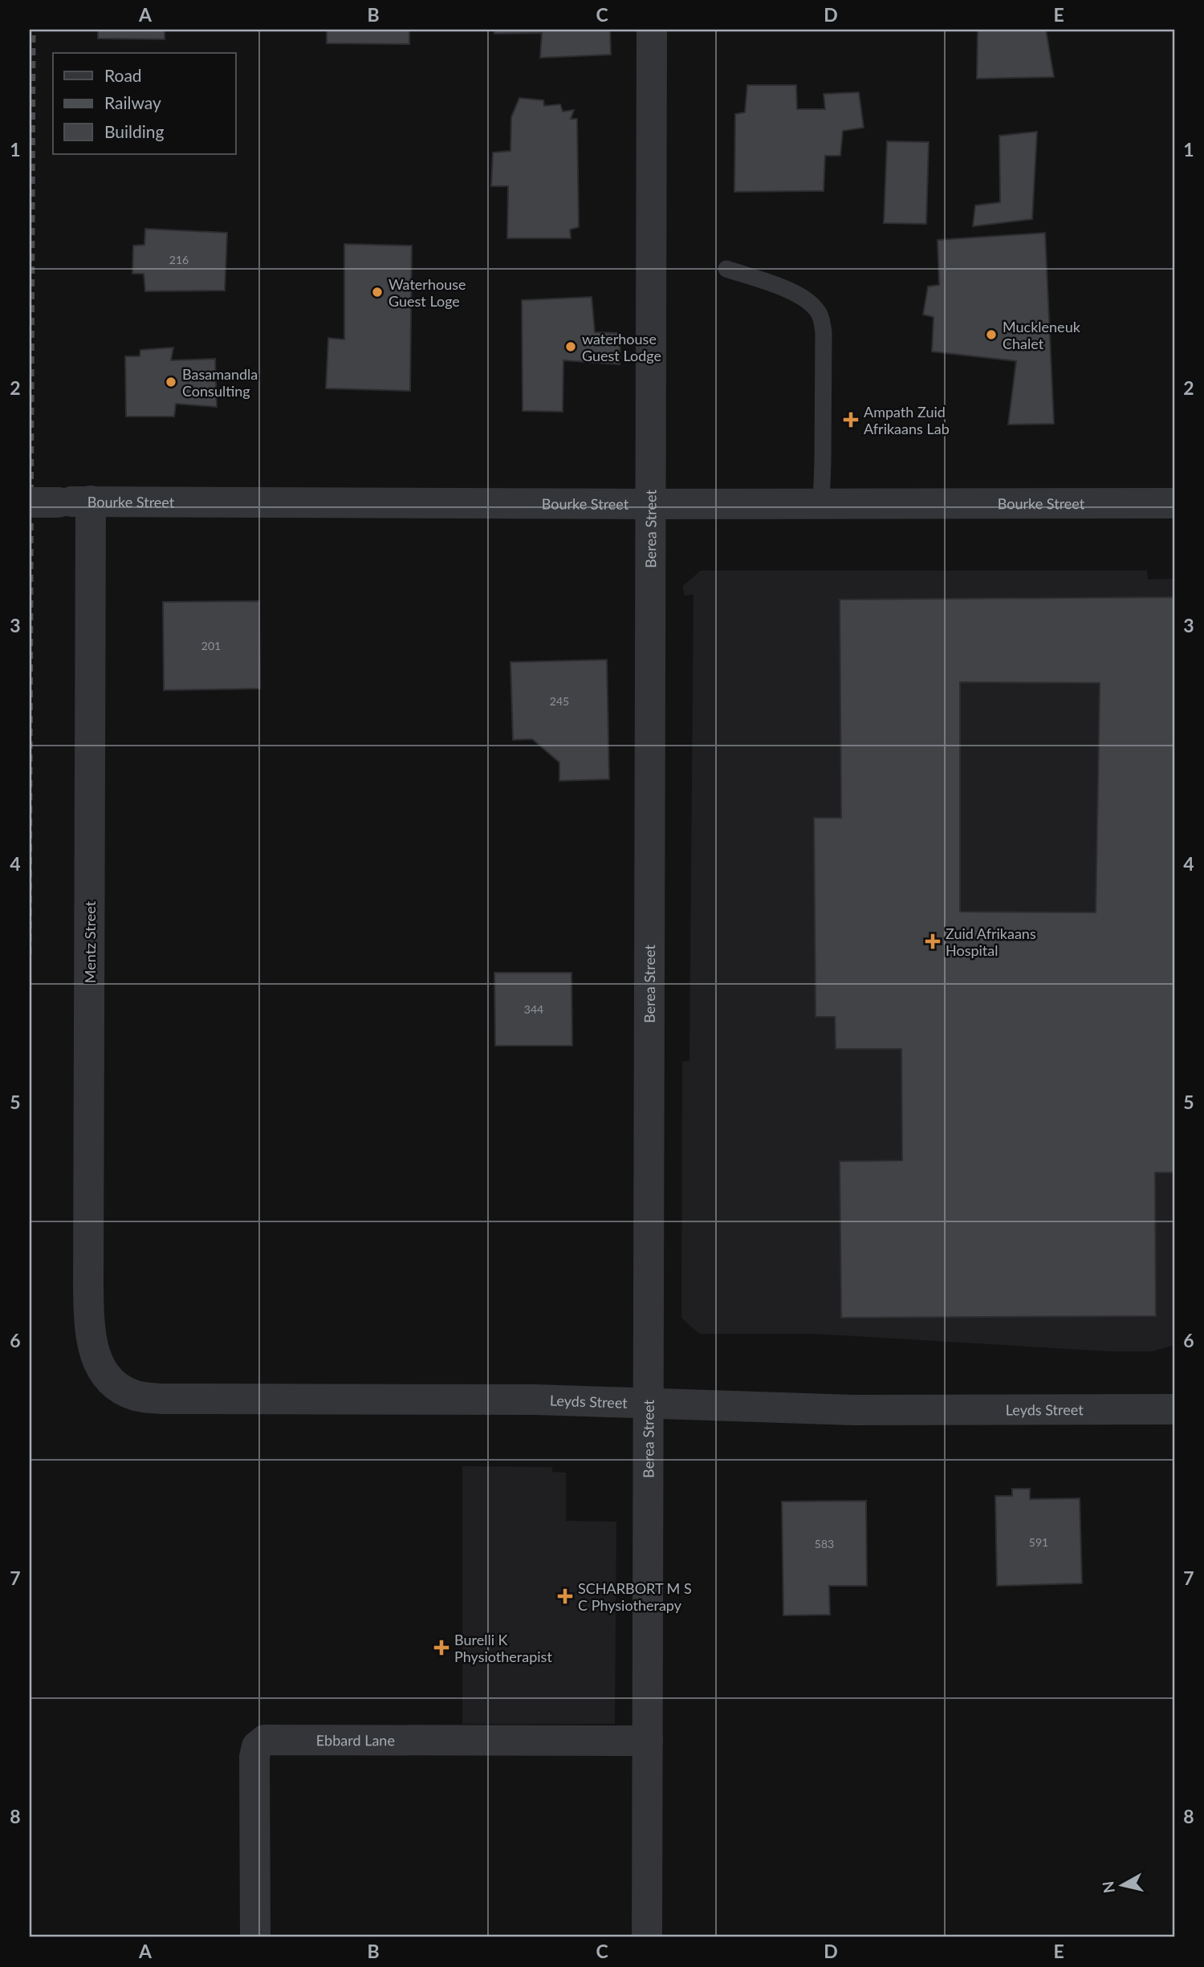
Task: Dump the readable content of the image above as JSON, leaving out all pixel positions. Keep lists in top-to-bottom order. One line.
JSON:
{"streets":{"street":["Bourke Street","Berea Street","Mentz Street","Leyds Street","Ebbard Lane"]},"crossings":[["Bourke Street","Berea Street"],["Bourke Street","Mentz Street"],["Berea Street","Leyds Street"],["Berea Street","Ebbard Lane"],["Mentz Street","Leyds Street"]],"places":{"other":["Waterhouse Guest Loge","Muckleneuk Chalet","waterhouse Guest Lodge","Basamandla Consulting"],"health":["Ampath Zuid Afrikaans Lab","Zuid Afrikaans Hospital","SCHARBORT M S C Physiotherapy","Burelli K Physiotherapist"]},"house_numbers":["216","201","245","344","591","583"],"legend":["Road","Railway","Building"],"north":"left","grid":{"columns":["A","B","C","D","E"],"rows":["1","2","3","4","5","6","7","8"]}}
